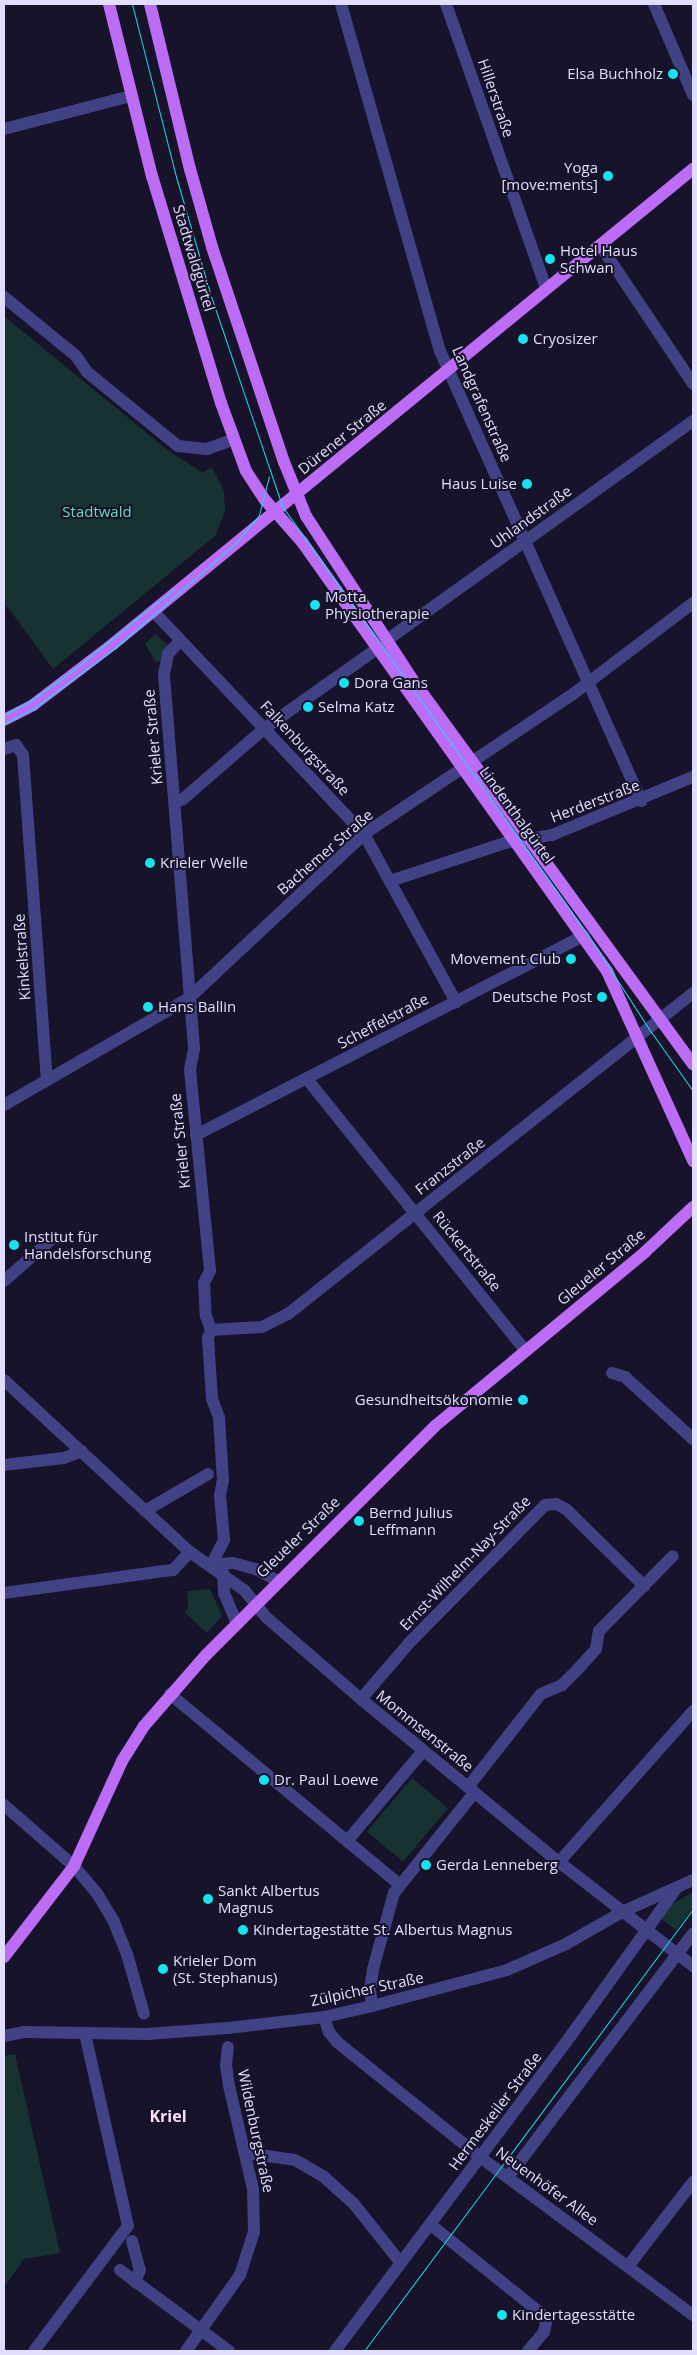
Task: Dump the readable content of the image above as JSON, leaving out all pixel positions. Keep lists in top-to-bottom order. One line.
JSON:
{"streets":{"main road":["Stadtwaldgürtel","Dürener Straße","Lindenthalgürtel","Gleueler Straße"],"street":["Hillerstraße","Landgrafenstraße","Uhlandstraße","Krieler Straße","Falkenburgstraße","Herderstraße","Bachemer Straße","Kinkelstraße","Scheffelstraße","Franzstraße","Rückertstraße","Ernst-Wilhelm-Nay-Straße","Mommsenstraße","Zülpicher Straße","Hermeskeiler Straße","Wildenburgstraße","Neuenhöfer Allee"]},"crossings":[["Hillerstraße","Dürener Straße"],["Stadtwaldgürtel","Dürener Straße"],["Stadtwaldgürtel","Lindenthalgürtel"],["Landgrafenstraße","Dürener Straße"],["Landgrafenstraße","Uhlandstraße"],["Landgrafenstraße","Herderstraße"],["Landgrafenstraße","Bachemer Straße"],["Dürener Straße","Falkenburgstraße"],["Dürener Straße","Lindenthalgürtel"],["Uhlandstraße","Krieler Straße"],["Uhlandstraße","Falkenburgstraße"],["Uhlandstraße","Lindenthalgürtel"],["Krieler Straße","Falkenburgstraße"],["Krieler Straße","Bachemer Straße"],["Krieler Straße","Scheffelstraße"],["Krieler Straße","Franzstraße"],["Krieler Straße","Mommsenstraße"],["Falkenburgstraße","Herderstraße"],["Falkenburgstraße","Bachemer Straße"],["Falkenburgstraße","Scheffelstraße"],["Herderstraße","Lindenthalgürtel"],["Lindenthalgürtel","Bachemer Straße"],["Lindenthalgürtel","Scheffelstraße"],["Lindenthalgürtel","Franzstraße"],["Bachemer Straße","Kinkelstraße"],["Scheffelstraße","Rückertstraße"],["Franzstraße","Rückertstraße"],["Rückertstraße","Gleueler Straße"],["Gleueler Straße","Mommsenstraße"],["Ernst-Wilhelm-Nay-Straße","Mommsenstraße"],["Mommsenstraße","Zülpicher Straße"],["Mommsenstraße","Hermeskeiler Straße"],["Zülpicher Straße","Hermeskeiler Straße"],["Zülpicher Straße","Neuenhöfer Allee"],["Hermeskeiler Straße","Neuenhöfer Allee"]],"districts":["Kriel"],"parks":["Stadtwald"],"places":["Elsa Buchholz","Yoga [move:ments]","Hotel Haus Schwan","Cryosizer","Haus Luise","Motta Physiotherapie","Dora Gans","Selma Katz","Krieler Welle","Movement Club","Deutsche Post","Hans Ballin","Institut für Handelsforschung","Gesundheitsökonomie","Bernd Julius Leffmann","Dr. Paul Loewe","Gerda Lenneberg","Sankt Albertus Magnus","Kindertagestätte St. Albertus Magnus","Krieler Dom (St. Stephanus)","Kindertagesstätte"]}
